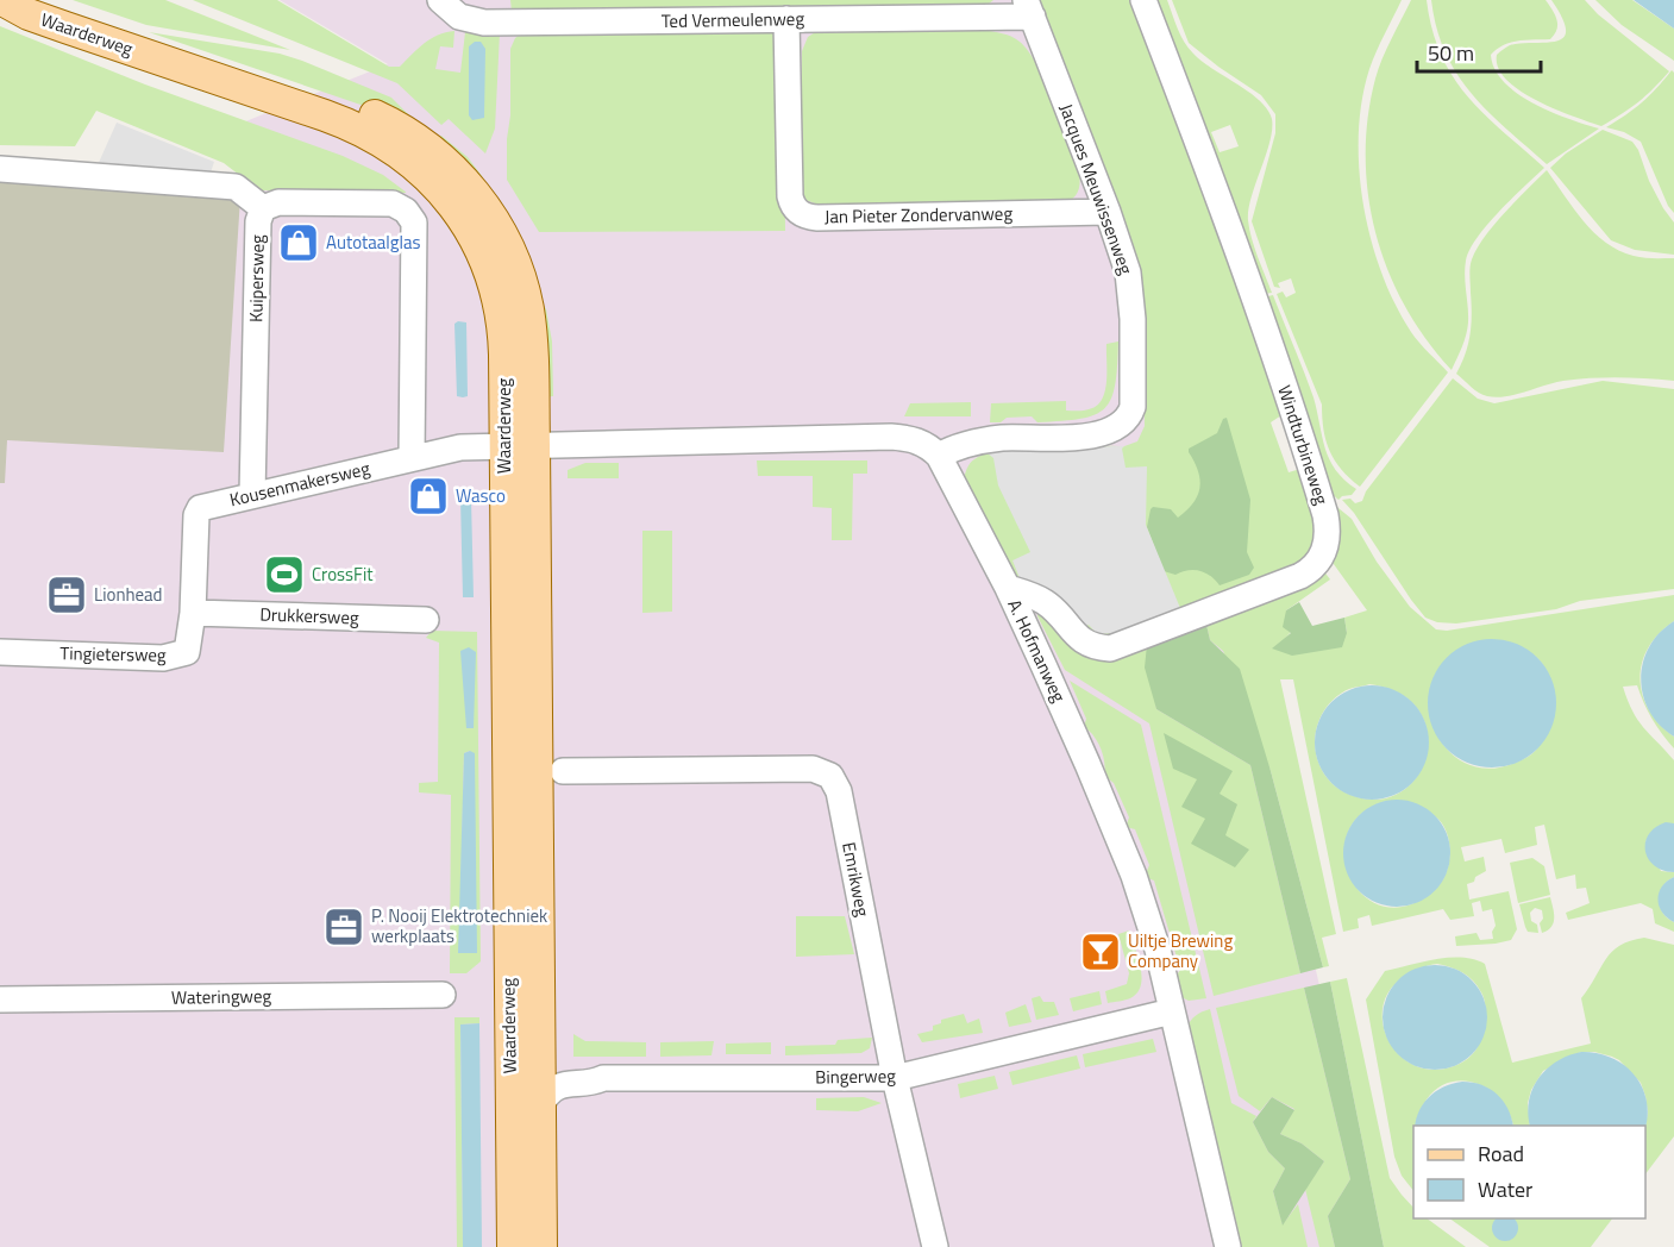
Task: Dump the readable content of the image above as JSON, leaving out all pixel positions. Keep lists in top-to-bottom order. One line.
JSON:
{"streets":{"main road":["Waarderweg"],"street":["Ted Vermeulenweg","Jacques Meuwissenweg","Jan Pieter Zondervanweg","Kuipersweg","Windturbineweg","Kousenmakersweg","Drukkersweg","A. Hofmanweg","Tingietersweg","Emrikweg","Wateringweg","Bingerweg"]},"crossings":[["Ted Vermeulenweg","Jacques Meuwissenweg"],["Ted Vermeulenweg","Jan Pieter Zondervanweg"],["Waarderweg","Kousenmakersweg"],["Waarderweg","Bingerweg"],["Jacques Meuwissenweg","Jan Pieter Zondervanweg"],["Jacques Meuwissenweg","A. Hofmanweg"],["Kuipersweg","Kousenmakersweg"],["Windturbineweg","A. Hofmanweg"],["Kousenmakersweg","Drukkersweg"],["Kousenmakersweg","Tingietersweg"],["Drukkersweg","Tingietersweg"],["A. Hofmanweg","Bingerweg"],["Emrikweg","Bingerweg"]],"places":{"shop":["Autotaalglas","Wasco"],"sports":["CrossFit"],"office":["Lionhead","P. Nooij Elektrotechniek werkplaats"],"bar":["Uiltje Brewing Company"]},"legend":["Road","Water"],"scale_bar":"50 m"}
